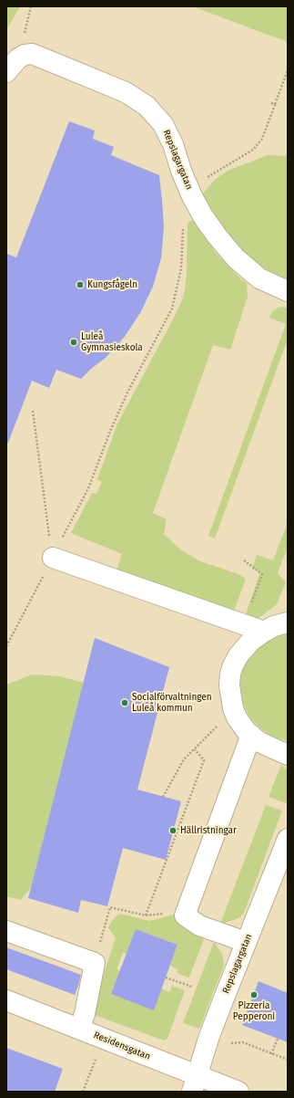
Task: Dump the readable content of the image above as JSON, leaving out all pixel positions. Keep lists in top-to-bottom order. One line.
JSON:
{"streets":{"street":["Repslagargatan","Residensgatan"]},"crossings":[["Repslagargatan","Residensgatan"]],"places":["Kungsfågeln","Luleå Gymnasieskola","Socialförvaltningen Luleå kommun","Hällristningar","Pizzeria Pepperoni"]}
